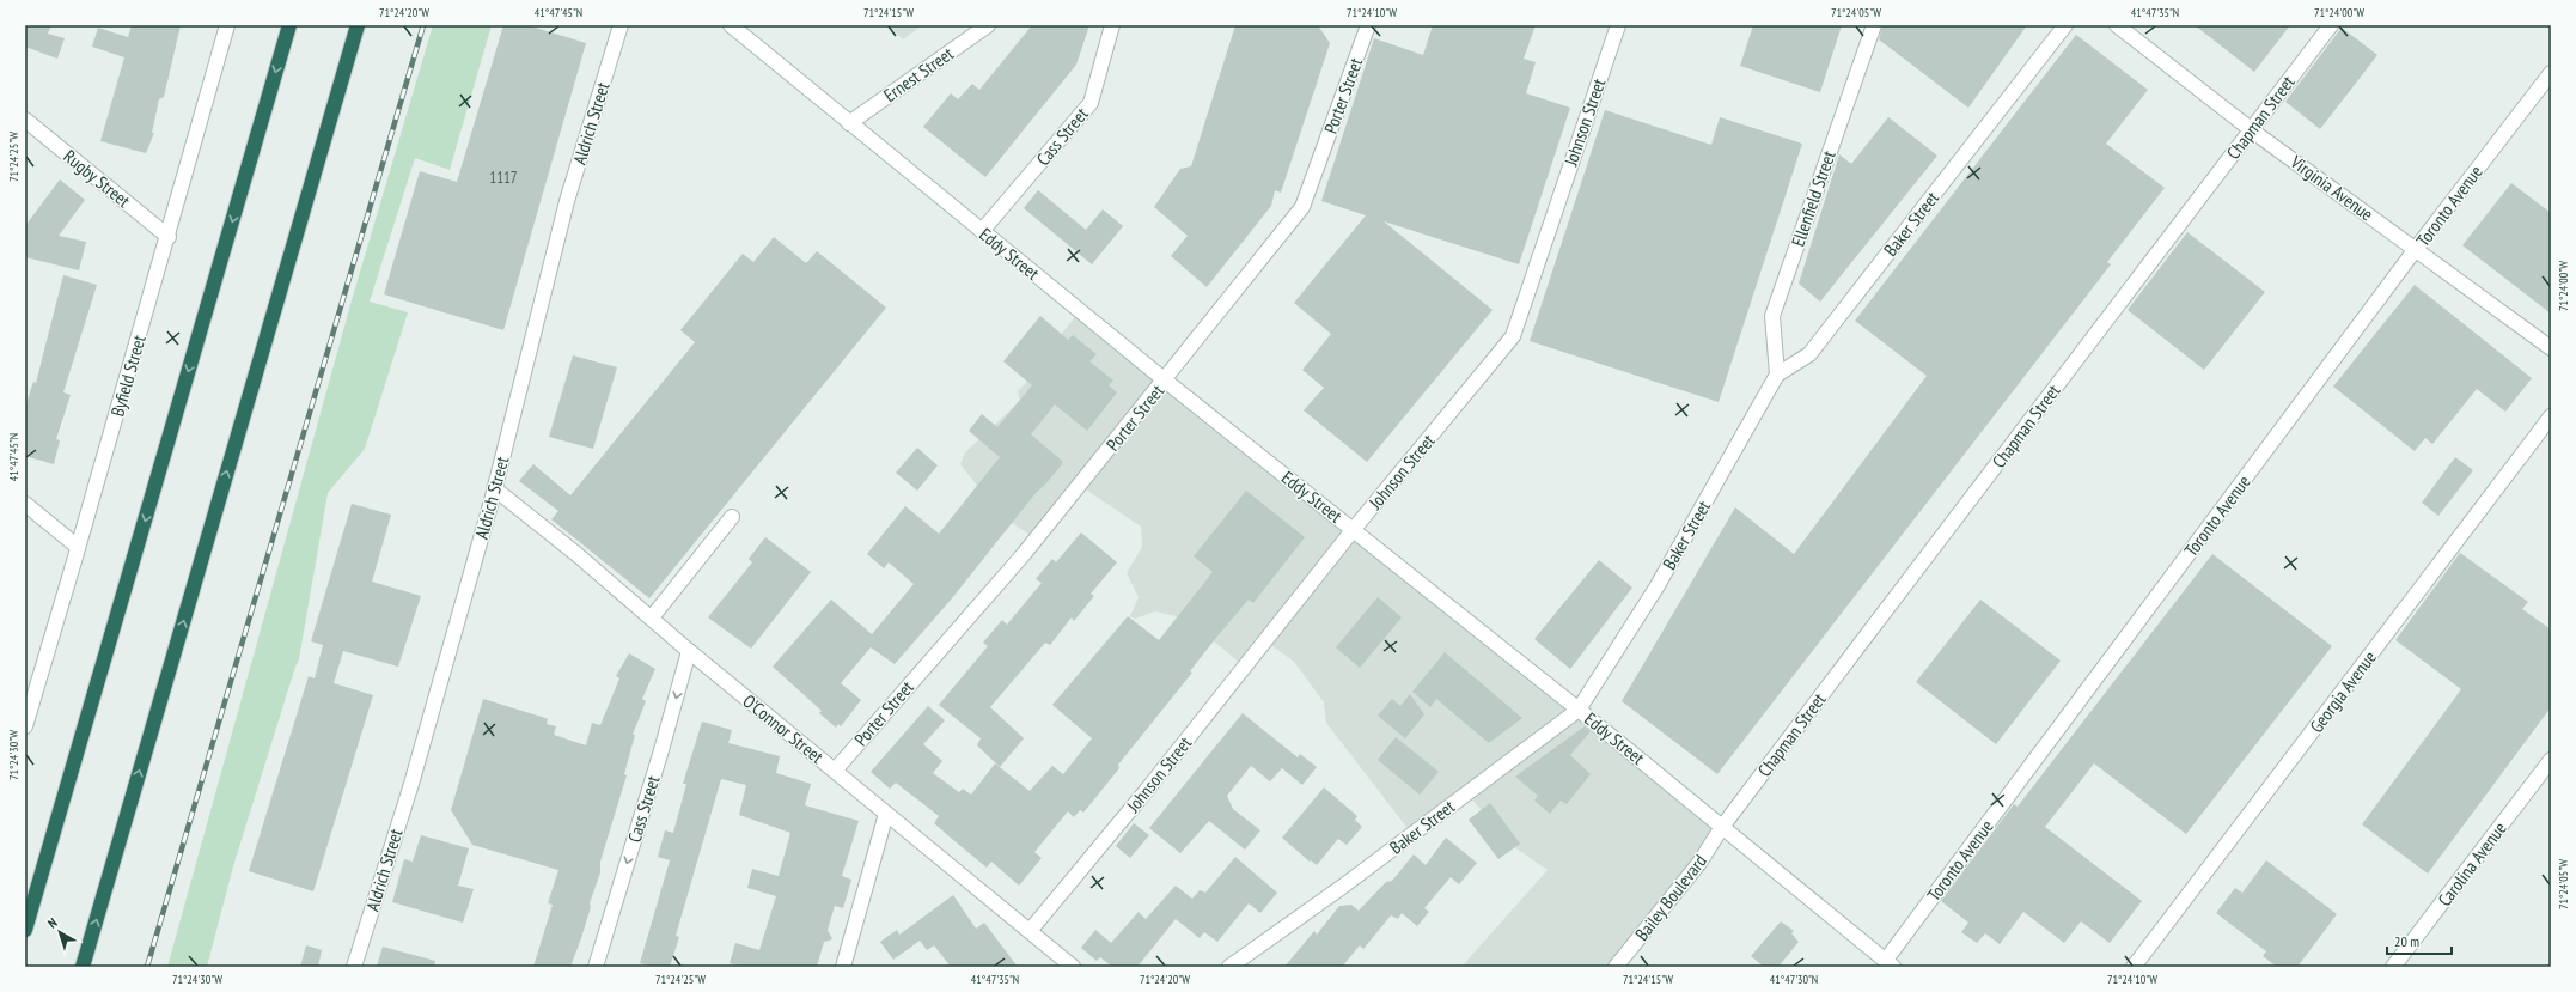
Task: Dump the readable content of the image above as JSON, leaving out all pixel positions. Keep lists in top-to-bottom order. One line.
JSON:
{"streets":{"street":["Ernest Street","Porter Street","Chapman Street","Johnson Street","Aldrich Street","Cass Street","Rugby Street","Virginia Avenue","Ellenfield Street","Toronto Avenue","Baker Street","Eddy Street","Byfield Street","Georgia Avenue","O'Connor Street","Carolina Avenue","Bailey Boulevard"]},"crossings":[["Ernest Street","Eddy Street"],["Porter Street","Eddy Street"],["Porter Street","O'Connor Street"],["Chapman Street","Virginia Avenue"],["Chapman Street","Eddy Street"],["Chapman Street","Bailey Boulevard"],["Johnson Street","Eddy Street"],["Johnson Street","O'Connor Street"],["Aldrich Street","O'Connor Street"],["Cass Street","Eddy Street"],["Cass Street","O'Connor Street"],["Rugby Street","Byfield Street"],["Virginia Avenue","Toronto Avenue"],["Ellenfield Street","Baker Street"],["Toronto Avenue","Eddy Street"],["Baker Street","Eddy Street"],["Eddy Street","Bailey Boulevard"]],"one_way":["Cass Street"],"house_numbers":["1117"],"scale_bar":"20 m","north":"top left","coordinates":["71°24'20\"W","41°47'45\"N","71°24'15\"W","71°24'10\"W","71°24'05\"W","41°47'35\"N","71°24'00\"W","71°24'25\"W","71°24'30\"W","41°47'30\"N"]}
